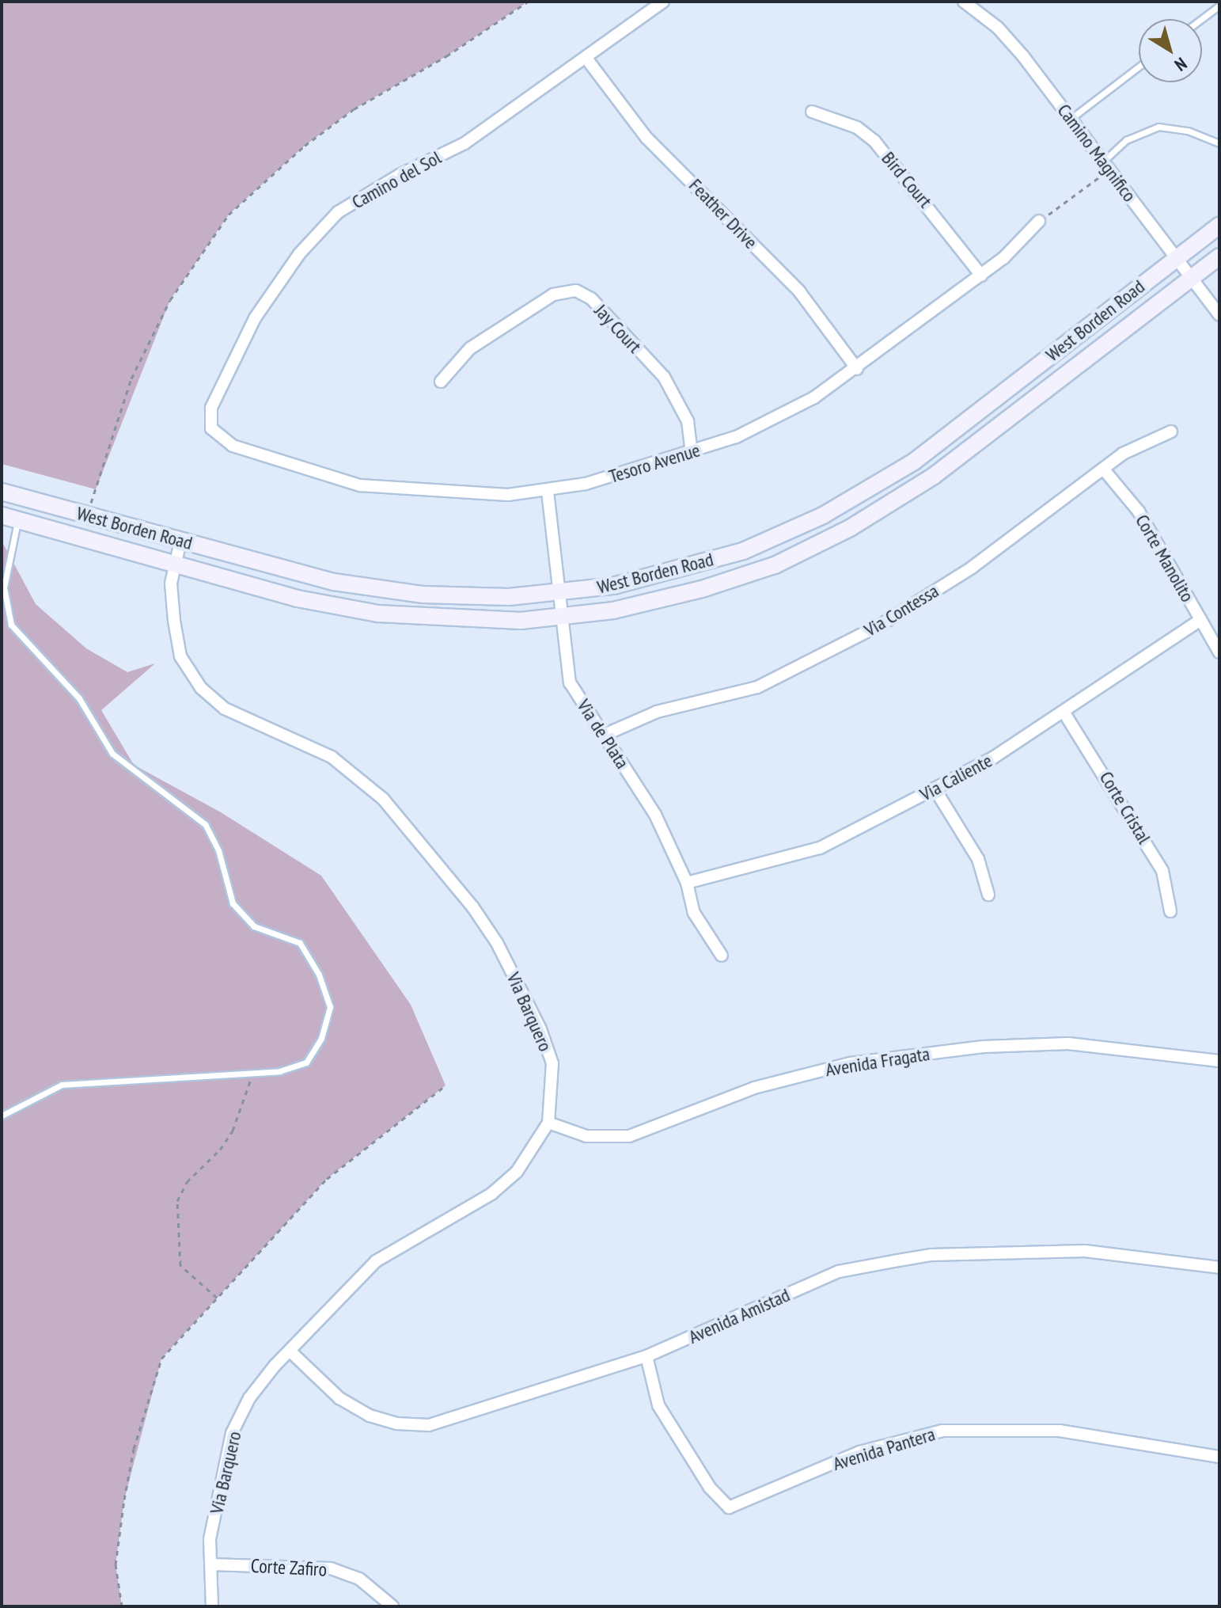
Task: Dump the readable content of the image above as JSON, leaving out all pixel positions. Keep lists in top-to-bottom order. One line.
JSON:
{"streets":{"main road":["West Borden Road"],"street":["Camino Magnifico","Camino del Sol","Bird Court","Feather Drive","Jay Court","Tesoro Avenue","Corte Manolito","Via Contessa","Via de Plata","Via Caliente","Corte Cristal","Via Barquero","Avenida Fragata","Avenida Amistad","Avenida Pantera","Corte Zafiro"]},"crossings":[["Camino Magnifico","West Borden Road"],["Camino del Sol","Feather Drive"],["Camino del Sol","Tesoro Avenue"],["Bird Court","Tesoro Avenue"],["Feather Drive","Tesoro Avenue"],["West Borden Road","Via de Plata"],["West Borden Road","Via Barquero"],["Jay Court","Tesoro Avenue"],["Tesoro Avenue","Via de Plata"],["Corte Manolito","Via Contessa"],["Corte Manolito","Via Caliente"],["Via Contessa","Via de Plata"],["Via de Plata","Via Caliente"],["Via Caliente","Corte Cristal"],["Via Barquero","Avenida Fragata"],["Via Barquero","Avenida Amistad"],["Via Barquero","Corte Zafiro"],["Avenida Amistad","Avenida Pantera"]],"north":"bottom right"}
